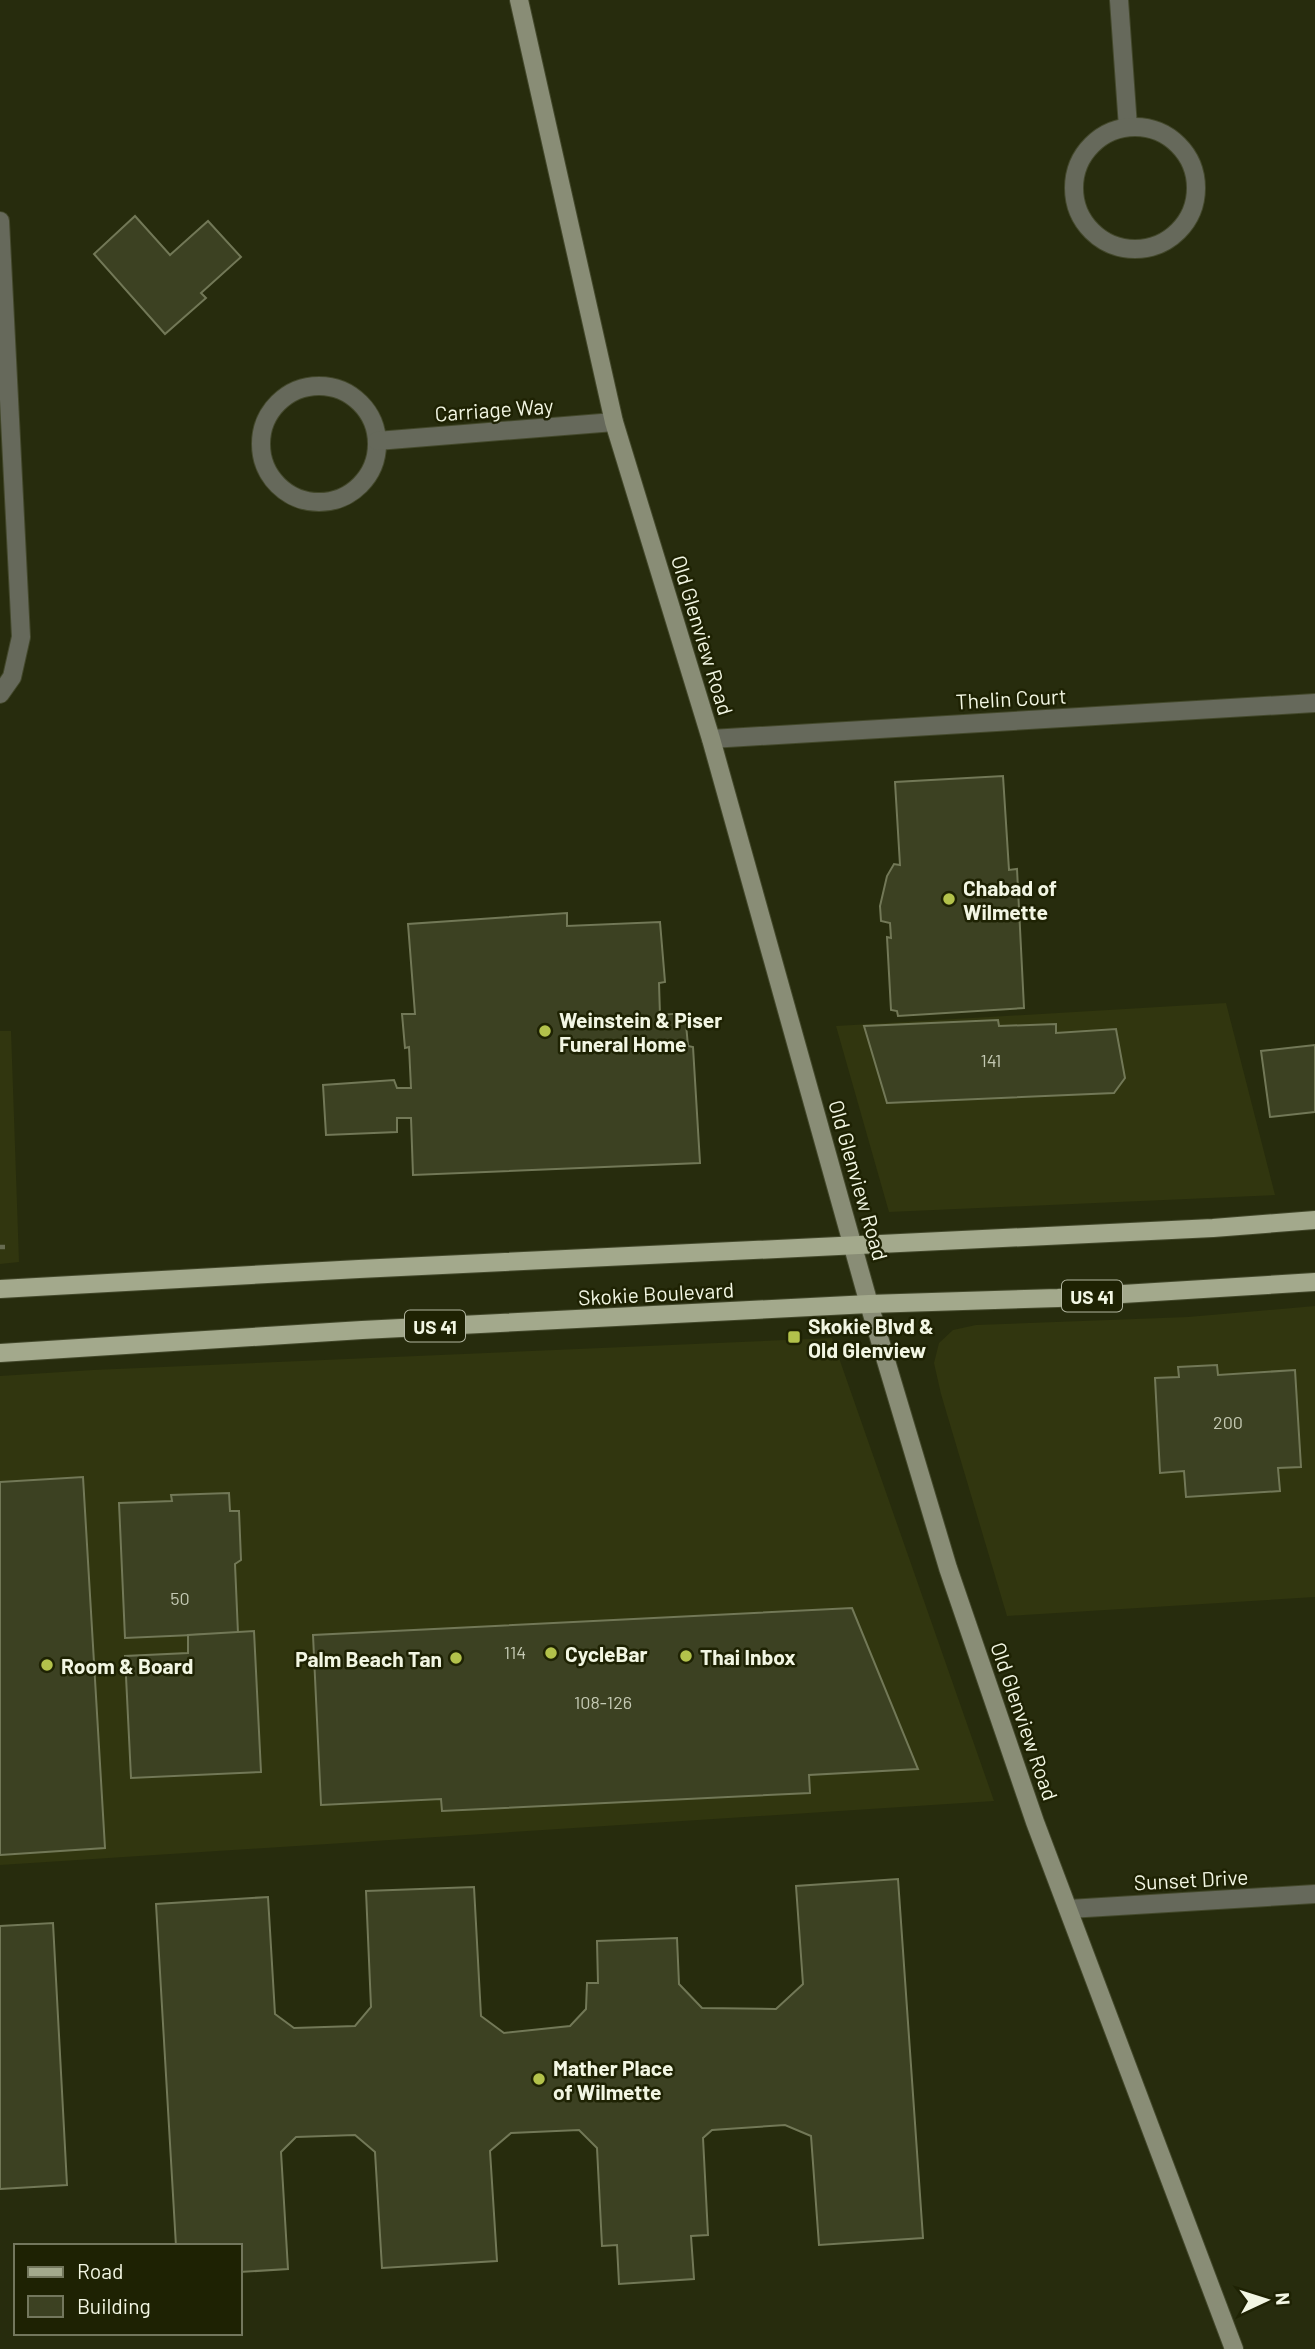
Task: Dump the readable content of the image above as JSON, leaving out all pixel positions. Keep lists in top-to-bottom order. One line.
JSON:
{"streets":{"main road":["Skokie Boulevard","US 41"],"street":["Carriage Way","Old Glenview Road","Thelin Court","Sunset Drive"]},"crossings":[["Carriage Way","Old Glenview Road"],["Old Glenview Road","Thelin Court"],["Old Glenview Road","Skokie Boulevard"],["Old Glenview Road","Sunset Drive"]],"places":{"other":["Chabad of Wilmette","Weinstein & Piser Funeral Home","CycleBar","Thai Inbox","Palm Beach Tan","Room & Board","Mather Place of Wilmette"],"transit":["Skokie Blvd & Old Glenview"]},"house_numbers":["141","200","50","114","108-126"],"legend":["Road","Building"],"north":"right"}
